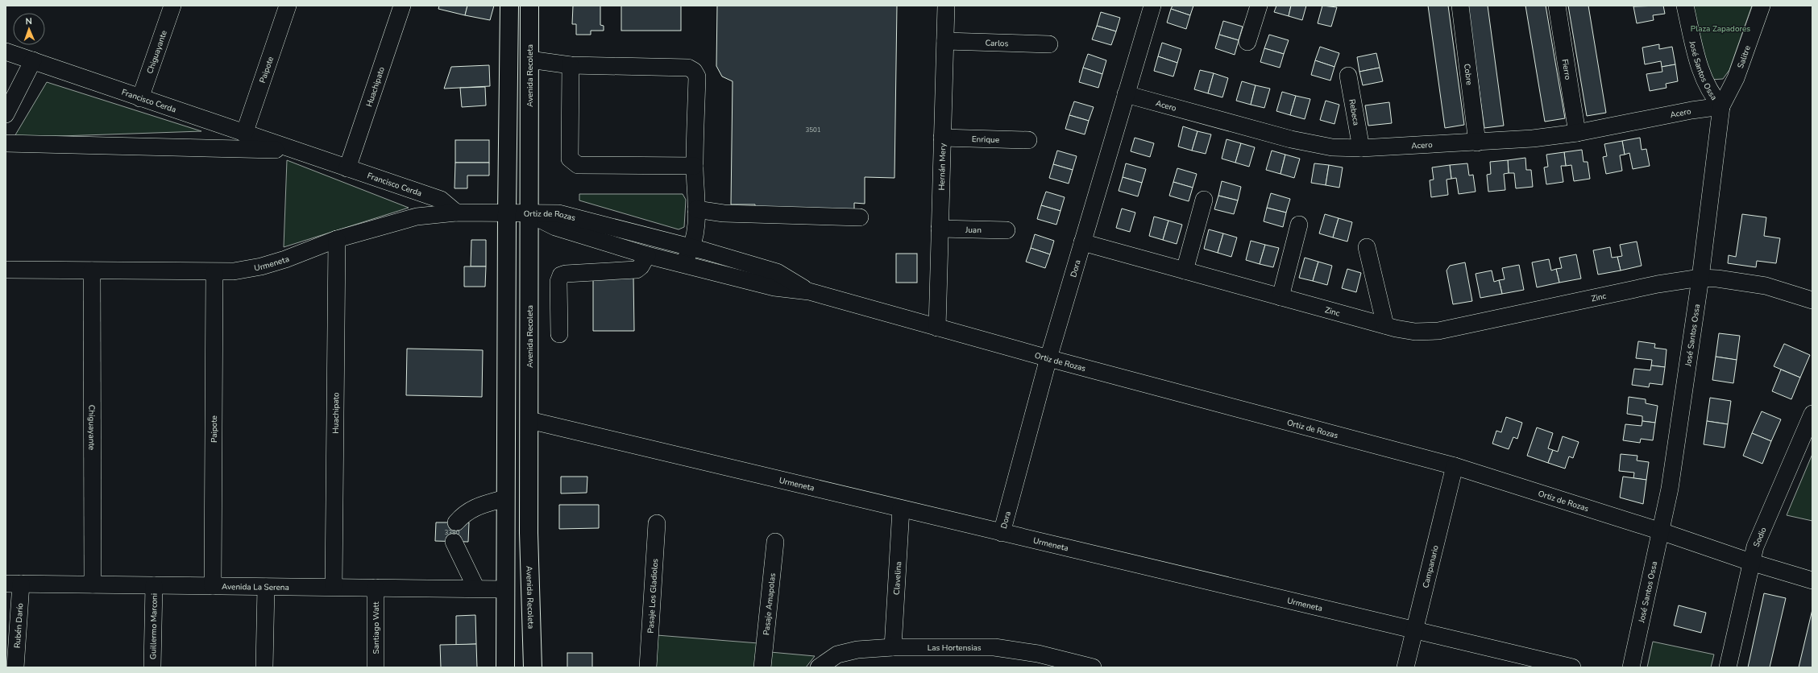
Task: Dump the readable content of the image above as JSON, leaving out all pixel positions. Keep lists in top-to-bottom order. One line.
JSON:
{"streets":{"main road":["Avenida Recoleta"],"street":["Carlos","Chiguayante","Salitre","Paipote","Fierro","José Santos Ossa","Cobre","Huachipato","Francisco Cerda","Acero","Rebeca","Enrique","Hernán Mery","Ortiz de Rozas","Juan","Urmeneta","Dora","Zinc","Sodio","Campanario","Clavelina","Avenida La Serena","Pasaje Los Gladiolos","Pasaje Amapolas","Rubén Darío","Guillermo Marconi","Santiago Watt","Las Hortensias"]},"crossings":[["Carlos","Hernán Mery"],["Chiguayante","Francisco Cerda"],["Chiguayante","Urmeneta"],["Chiguayante","Avenida La Serena"],["Salitre","José Santos Ossa"],["Salitre","Acero"],["Paipote","Francisco Cerda"],["Paipote","Urmeneta"],["Paipote","Avenida La Serena"],["Fierro","Acero"],["José Santos Ossa","Acero"],["José Santos Ossa","Ortiz de Rozas"],["José Santos Ossa","Zinc"],["Cobre","Acero"],["Avenida Recoleta","Ortiz de Rozas"],["Avenida Recoleta","Urmeneta"],["Huachipato","Francisco Cerda"],["Huachipato","Urmeneta"],["Huachipato","Avenida La Serena"],["Francisco Cerda","Urmeneta"],["Acero","Rebeca"],["Acero","Dora"],["Enrique","Hernán Mery"],["Hernán Mery","Ortiz de Rozas"],["Hernán Mery","Juan"],["Ortiz de Rozas","Urmeneta"],["Ortiz de Rozas","Dora"],["Ortiz de Rozas","Sodio"],["Ortiz de Rozas","Campanario"],["Urmeneta","Dora"],["Urmeneta","Campanario"],["Urmeneta","Clavelina"],["Dora","Zinc"],["Clavelina","Las Hortensias"],["Avenida La Serena","Rubén Darío"],["Avenida La Serena","Guillermo Marconi"],["Avenida La Serena","Santiago Watt"]],"parks":["Plaza Zapadores"],"house_numbers":["3501","3380"],"north":"top"}
